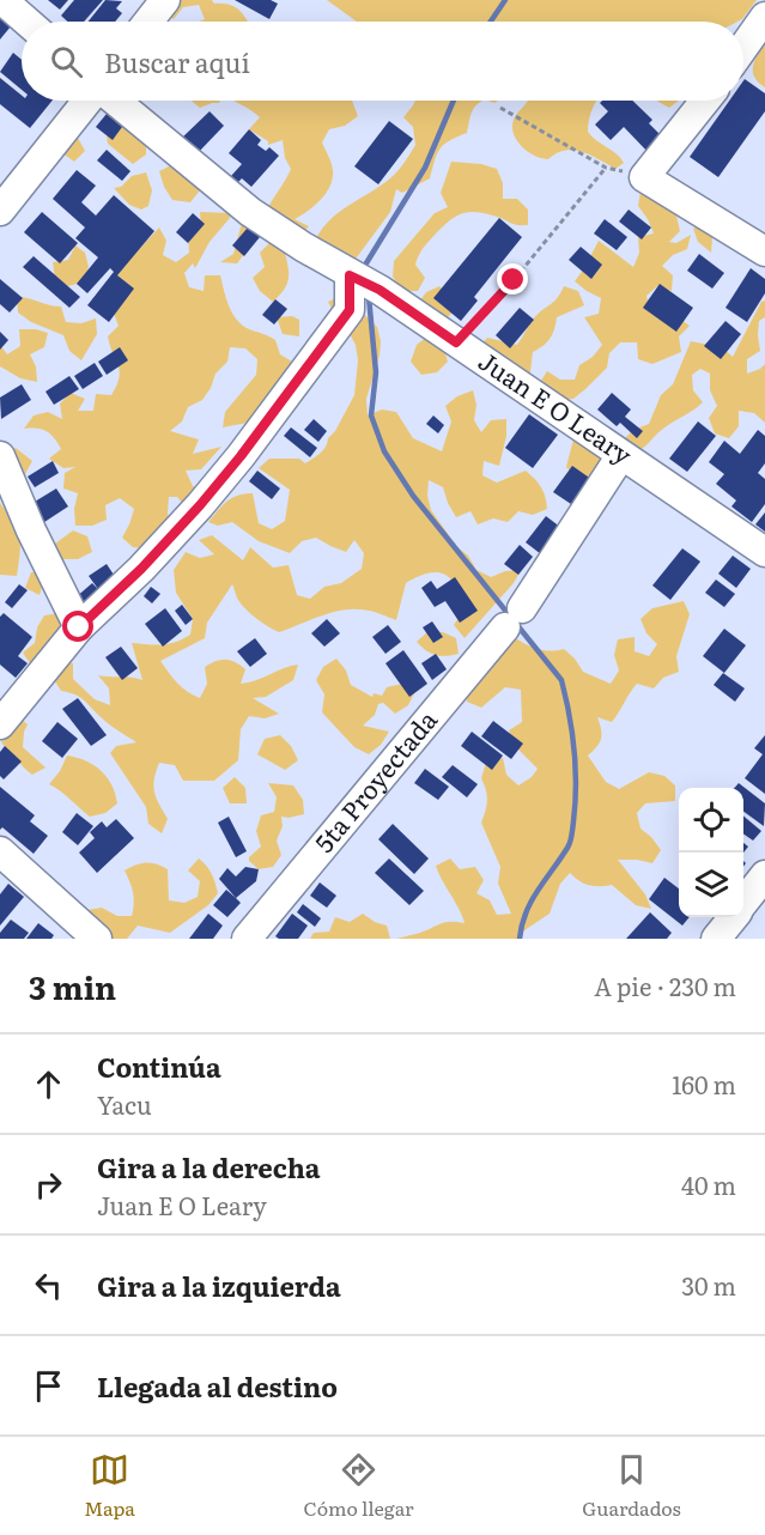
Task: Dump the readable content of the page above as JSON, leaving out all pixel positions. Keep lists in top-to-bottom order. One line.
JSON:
{"streets":{"street":["Juan E O Leary","5ta Proyectada"]},"crossings":[["Juan E O Leary","5ta Proyectada"]],"page":{"search":"Buscar aquí","heading":["3 min","A pie · 230 m"],"list":[["Continúa","Yacu","160 m"],["Gira a la derecha","Juan E O Leary","40 m"],["Gira a la izquierda","30 m"],"Llegada al destino"],"nav":["Mapa","Cómo llegar","Guardados"]}}
